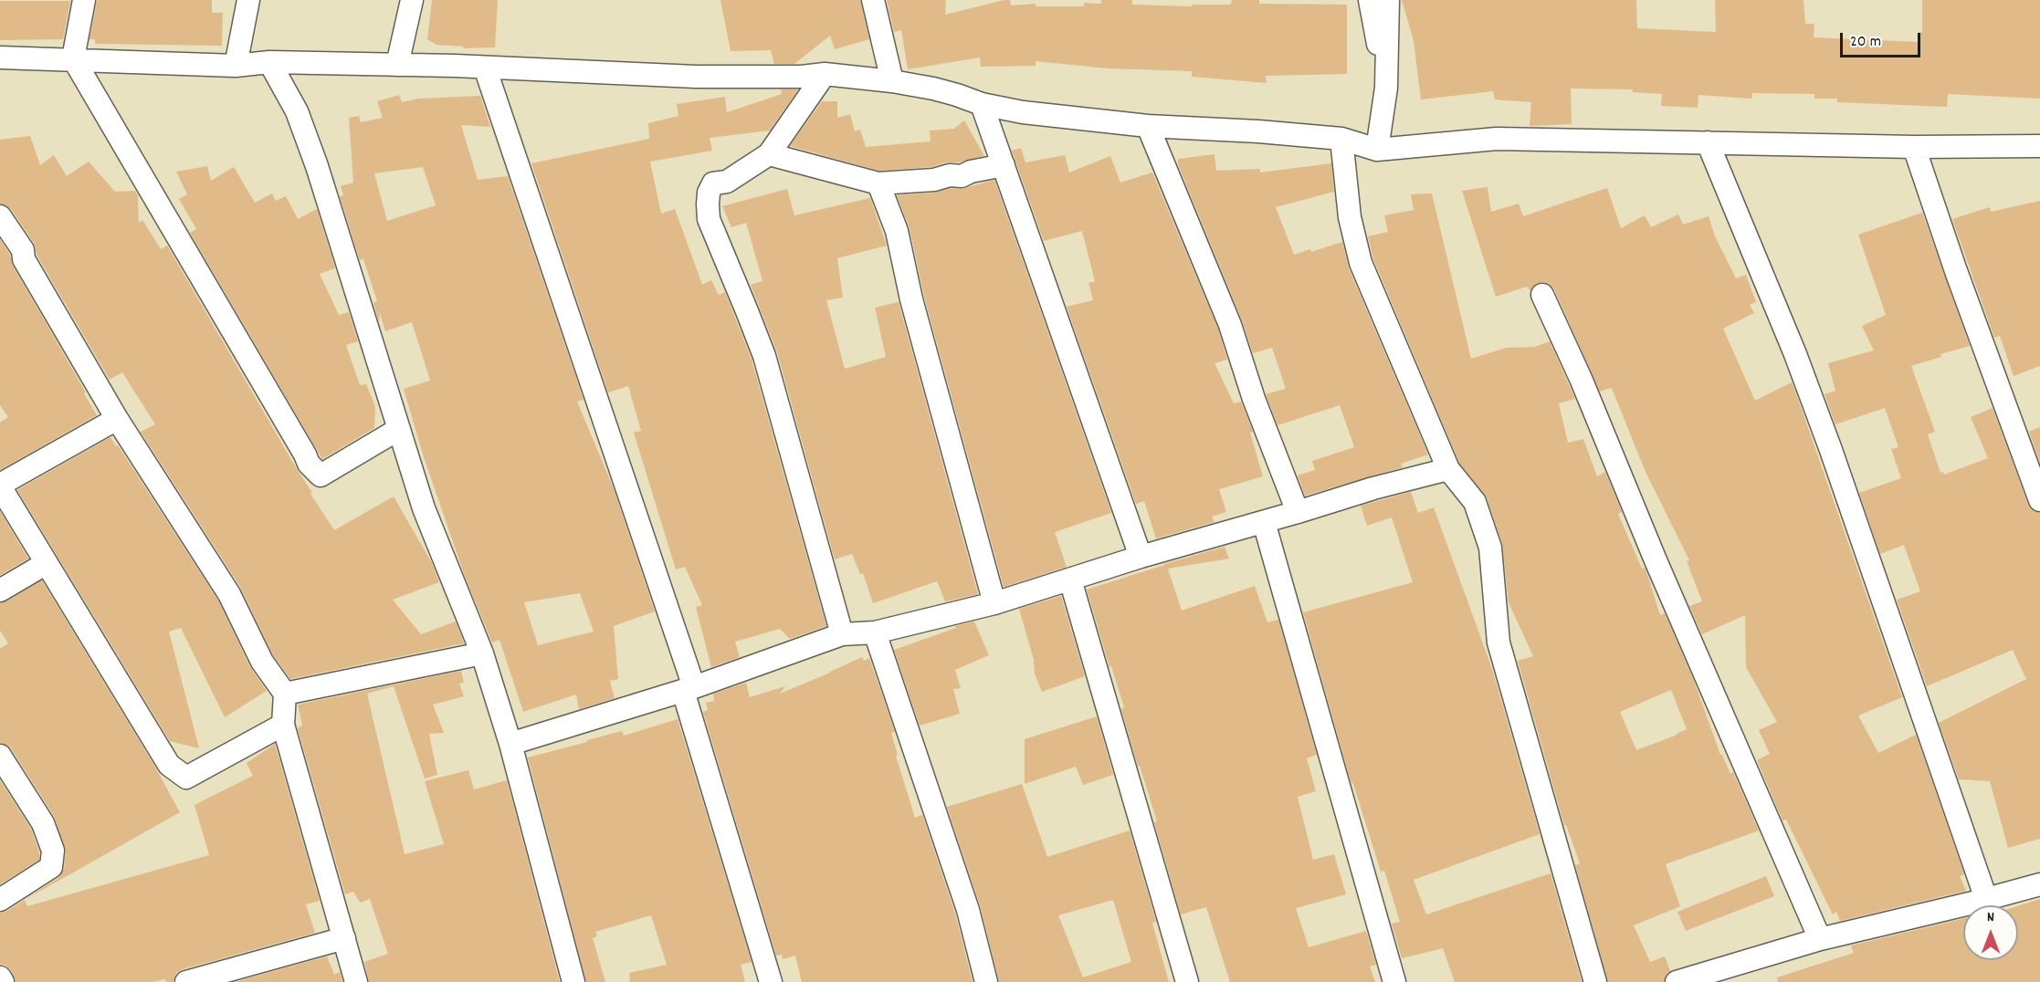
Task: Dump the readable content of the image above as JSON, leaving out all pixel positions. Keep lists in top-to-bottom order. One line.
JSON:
{"scale_bar":"20 m","north":"top"}
